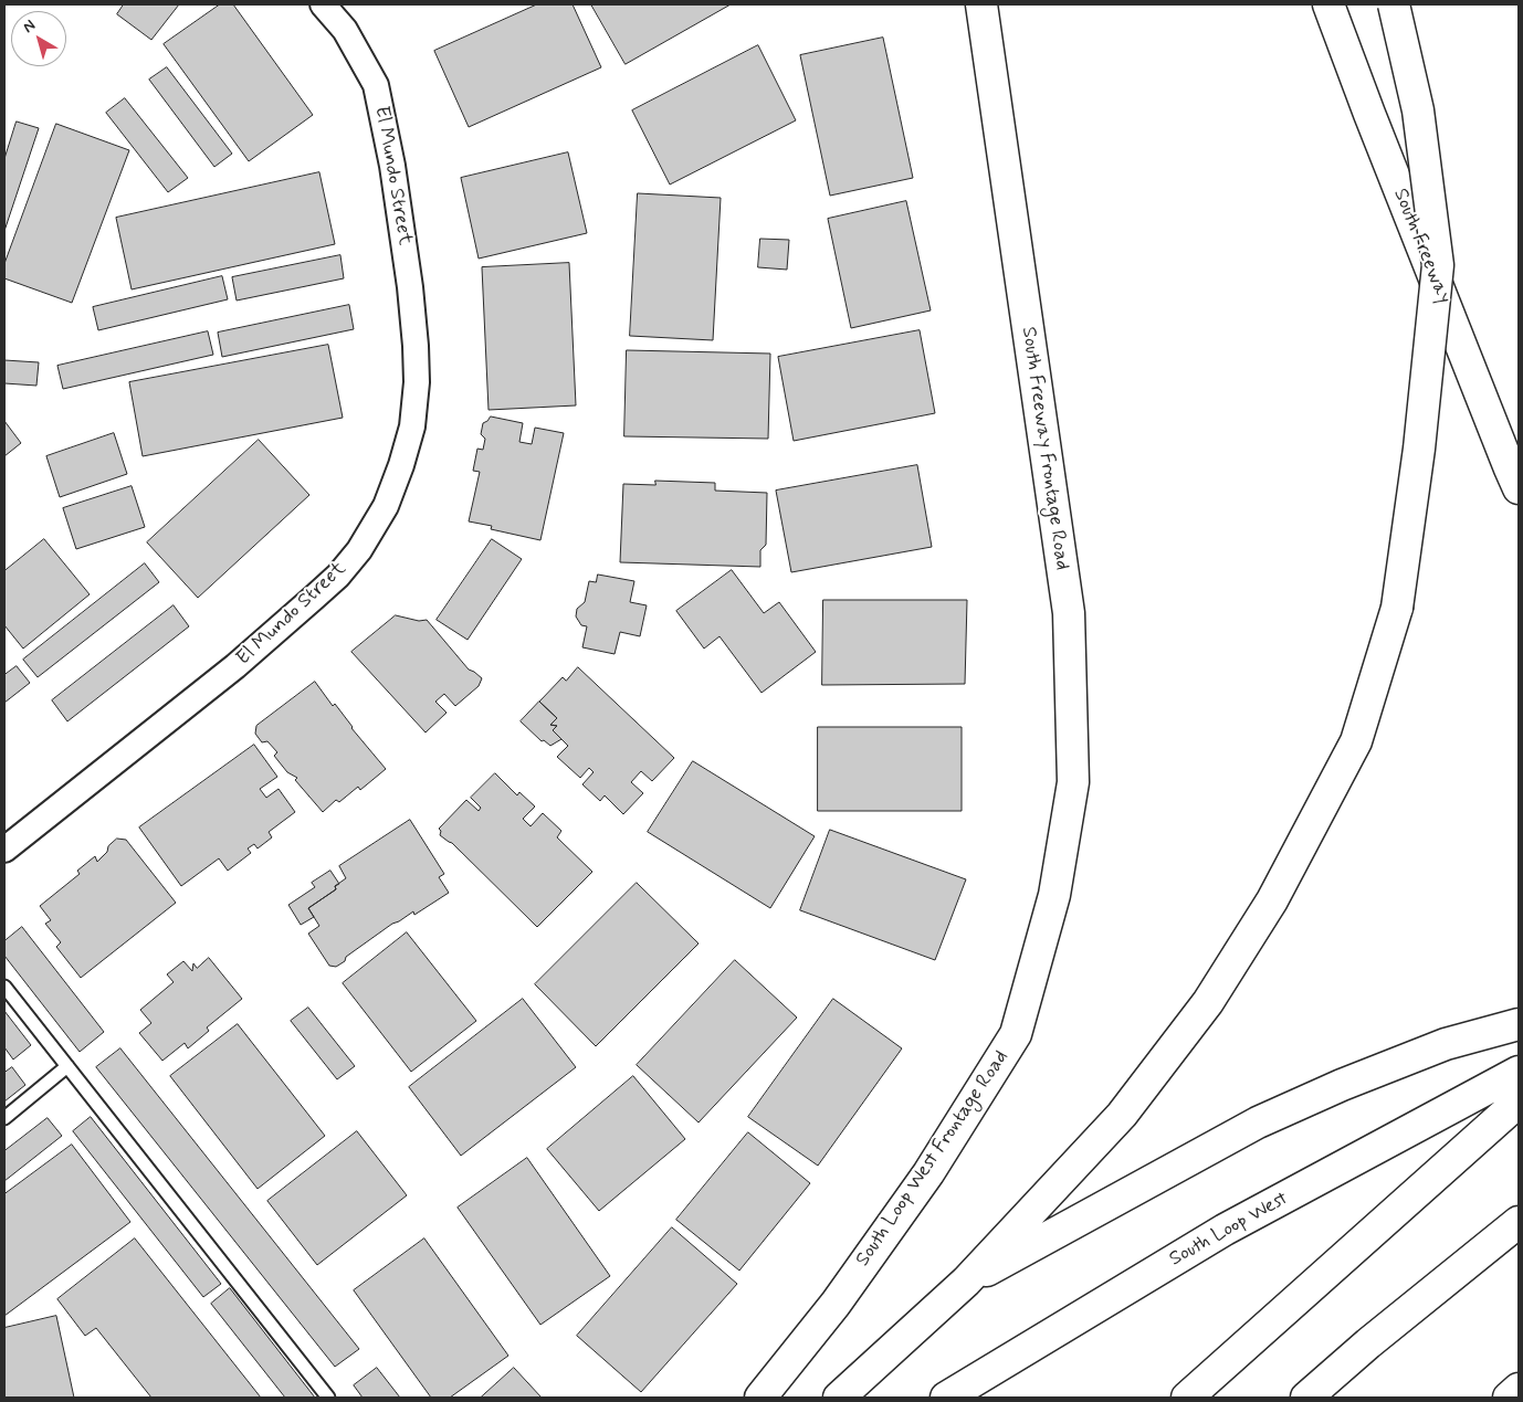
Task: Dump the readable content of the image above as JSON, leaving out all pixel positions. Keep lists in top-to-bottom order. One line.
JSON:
{"streets":{"main road":["South Freeway","South Freeway Frontage Road","South Loop West Frontage Road","South Loop West"],"street":["El Mundo Street"]},"crossings":[["South Freeway Frontage Road","South Loop West Frontage Road"]],"north":"top left"}
